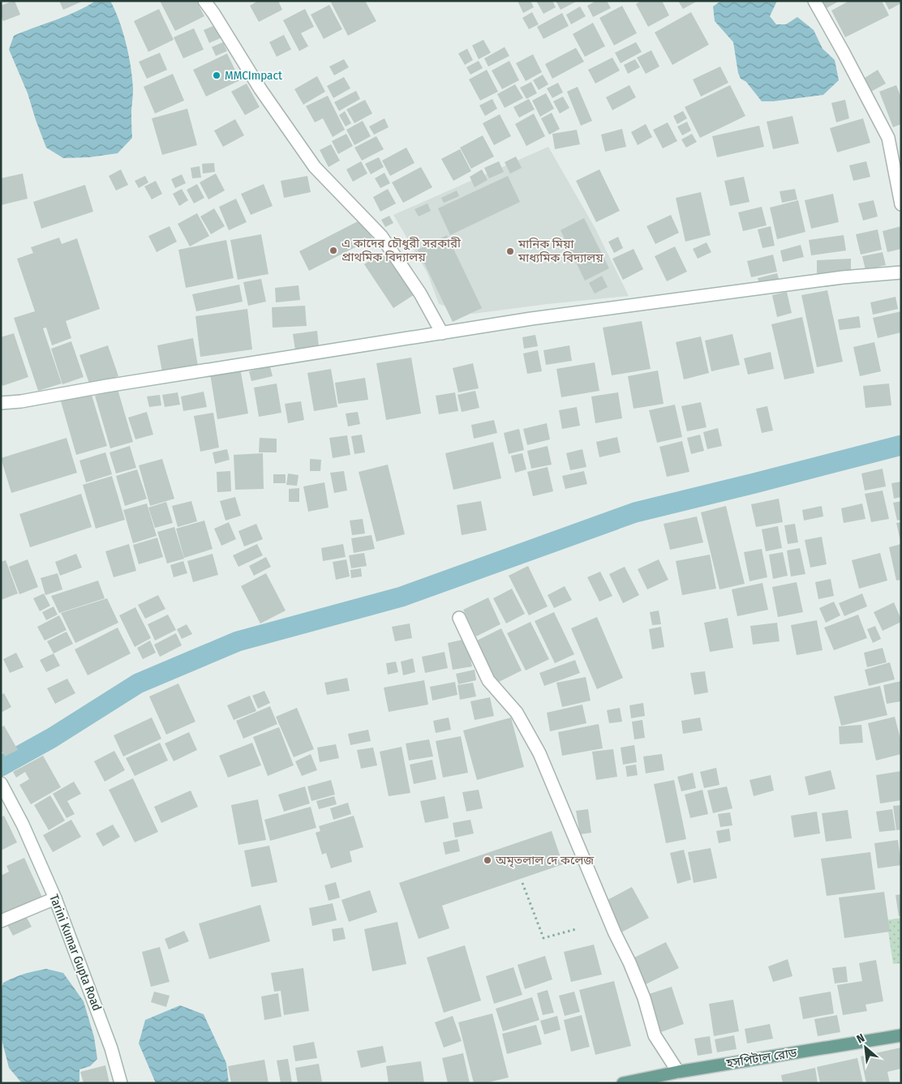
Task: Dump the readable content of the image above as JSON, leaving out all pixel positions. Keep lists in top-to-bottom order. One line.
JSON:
{"streets":{"main road":["হসপিটাল রোড"],"street":["Tarini Kumar Gupta Road"]},"places":["MMCImpact","এ কাদের চৌধুরী সরকারী প্রাথমিক বিদ্যালয়","মানিক মিয়া মাধ্যমিক বিদ্যালয়","অমৃতলাল দে কলেজ"],"north":"top left"}
